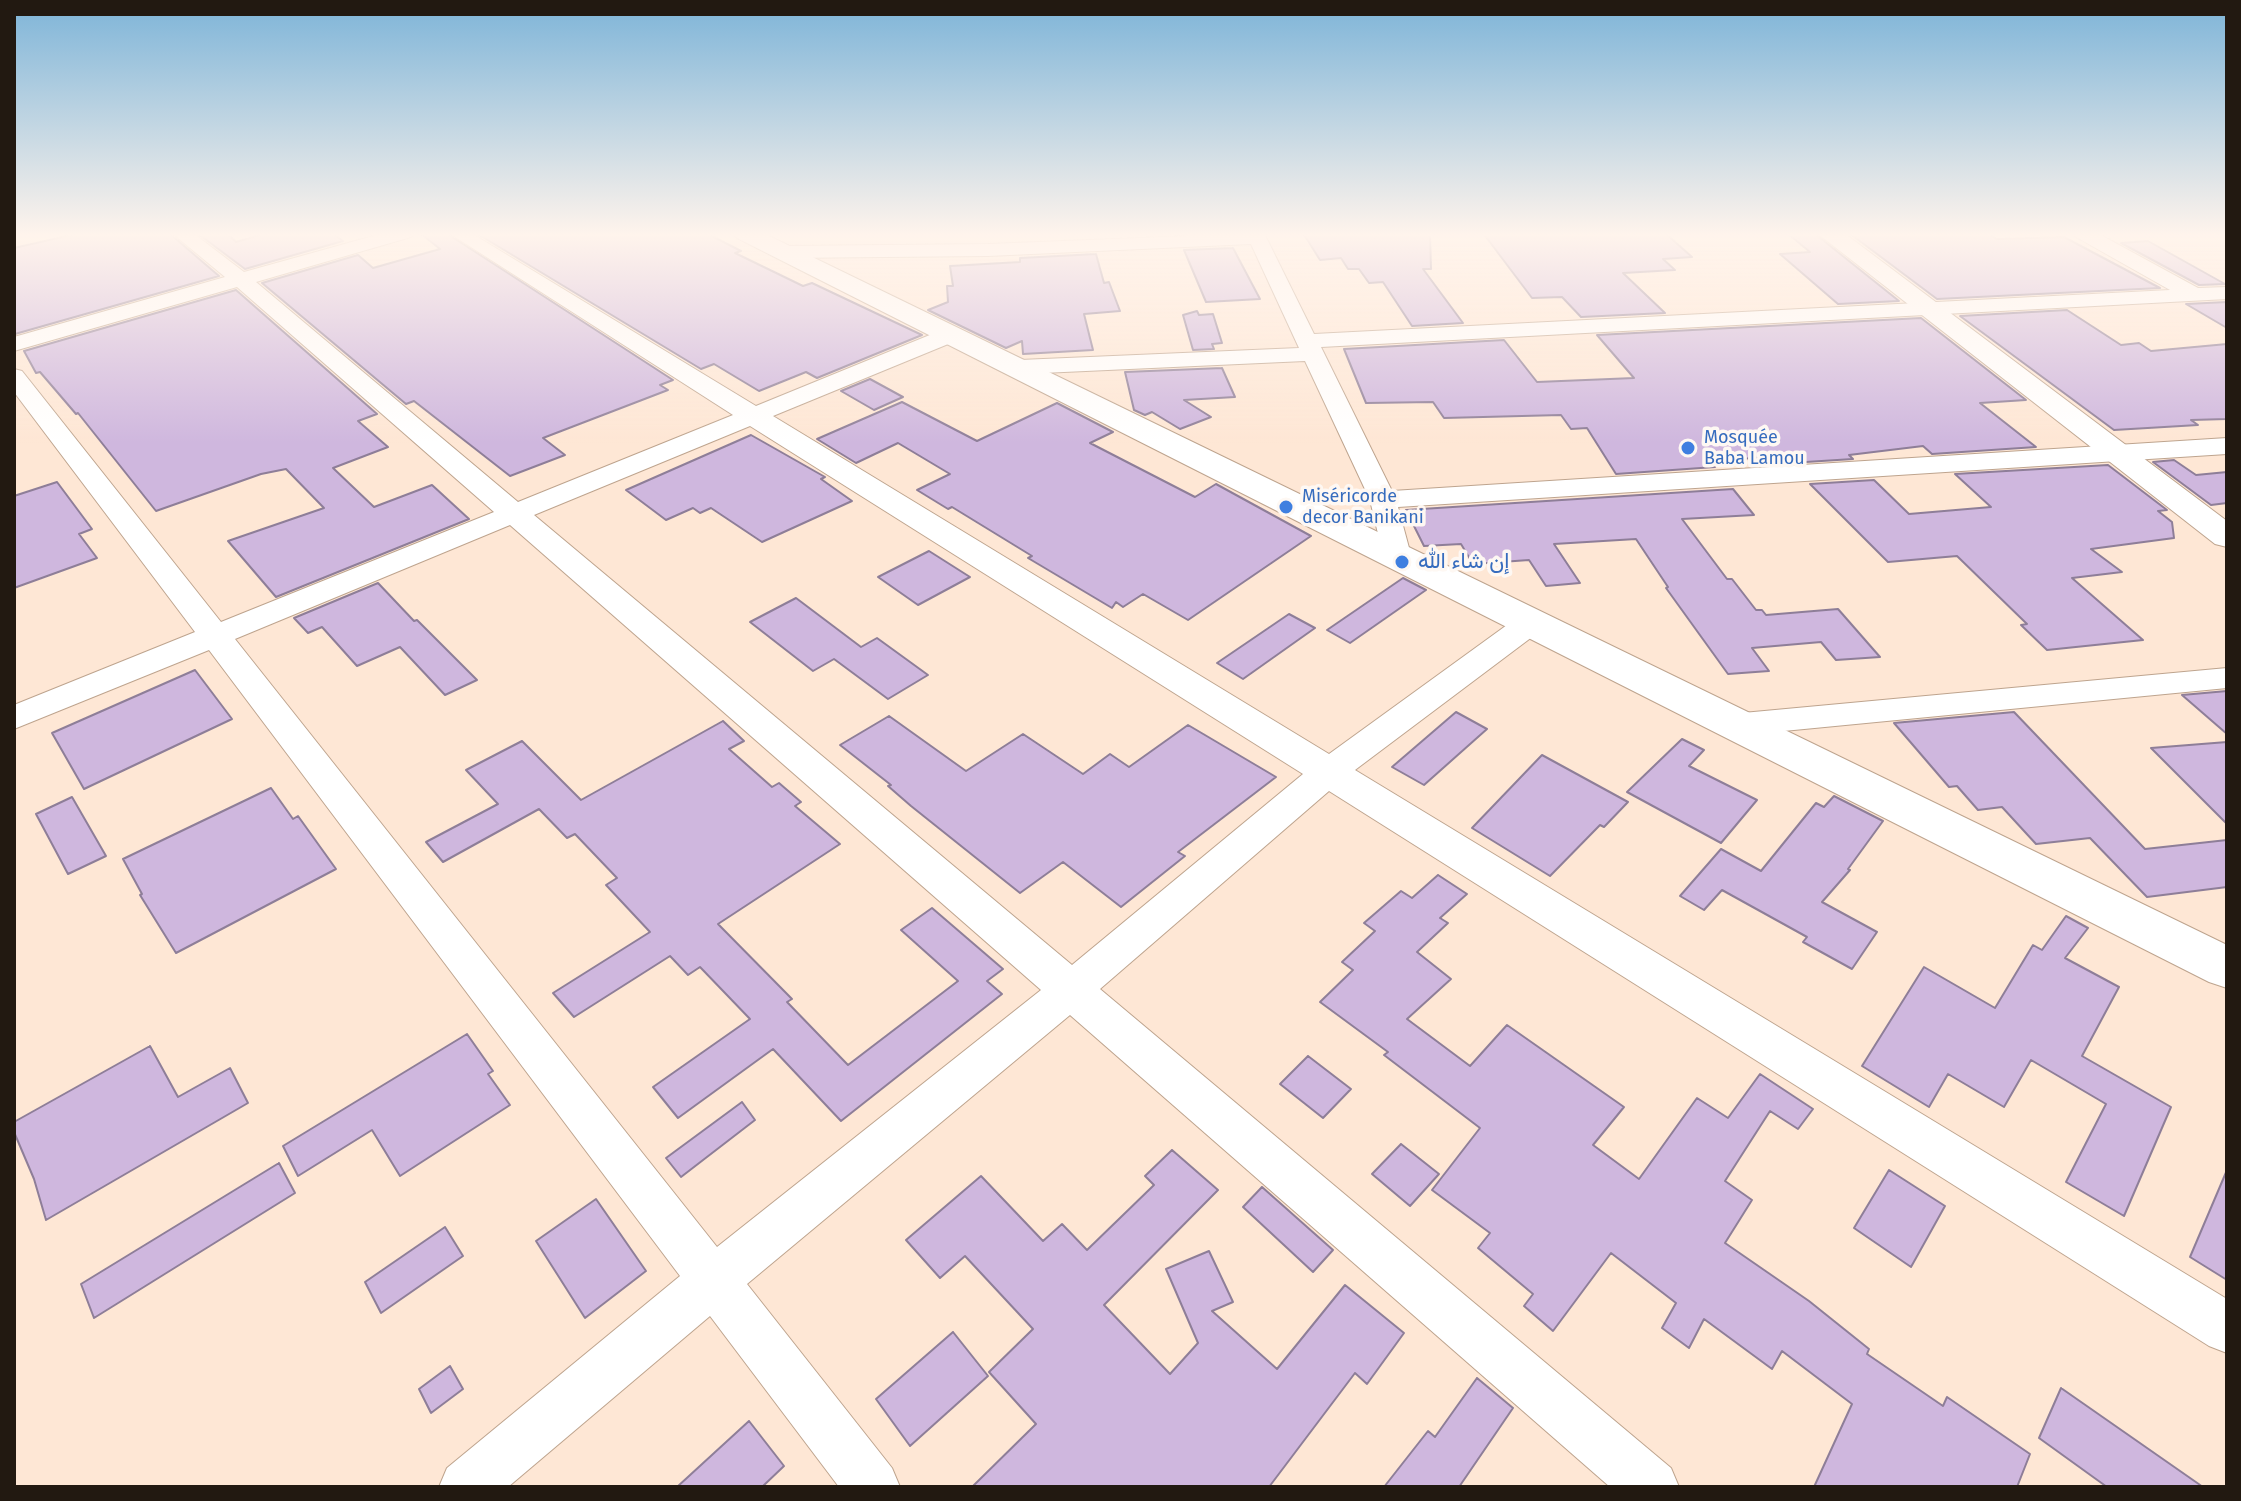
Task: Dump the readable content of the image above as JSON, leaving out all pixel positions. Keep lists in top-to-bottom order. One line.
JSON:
{"places":["Mosquée Baba Lamou","Miséricorde decor Banikani","إن شاء الله"]}
